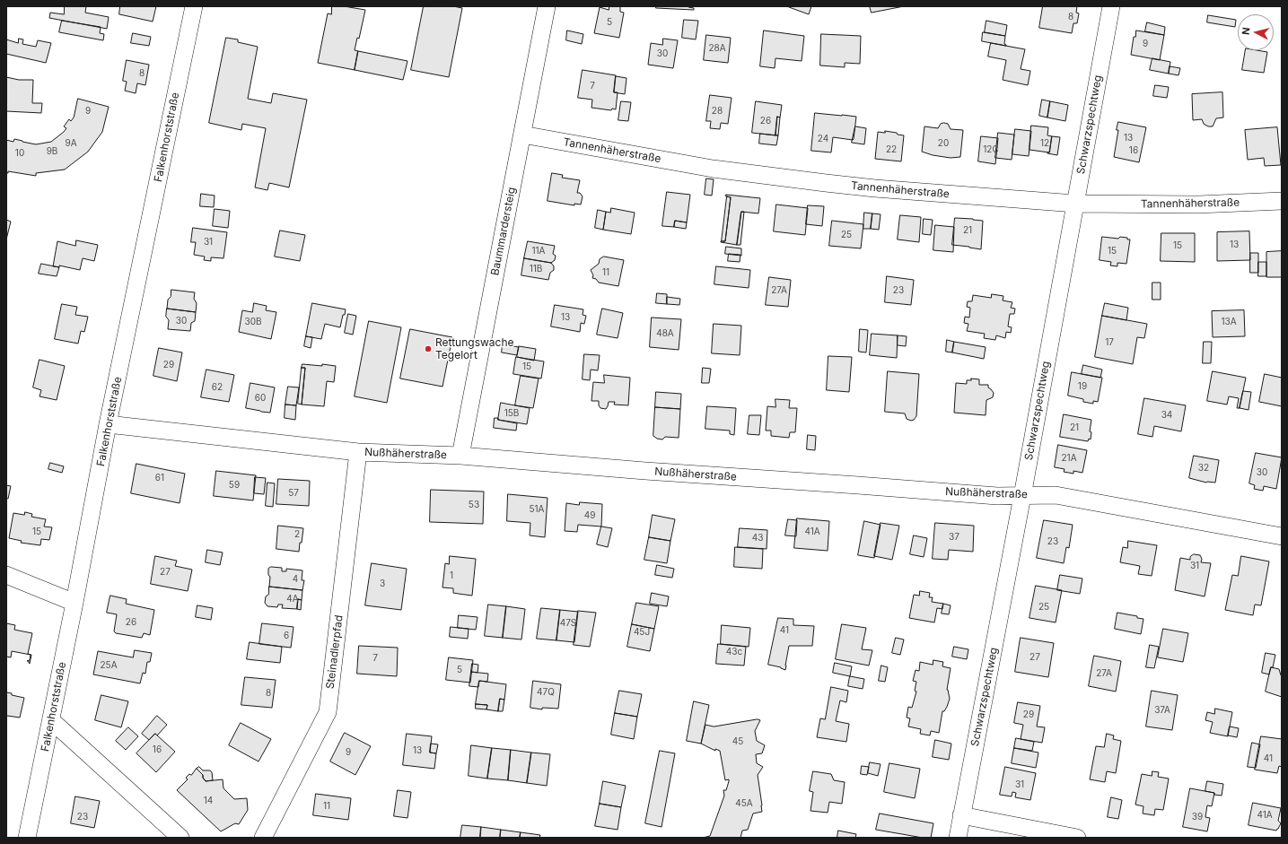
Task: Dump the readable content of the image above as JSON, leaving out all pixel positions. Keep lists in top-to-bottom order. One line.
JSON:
{"streets":{"street":["Schwarzspechtweg","Falkenhorststraße","Tannenhäherstraße","Baummardersteig","Nußhäherstraße","Steinadlerpfad"]},"crossings":[["Schwarzspechtweg","Tannenhäherstraße"],["Schwarzspechtweg","Nußhäherstraße"],["Falkenhorststraße","Nußhäherstraße"],["Tannenhäherstraße","Baummardersteig"],["Baummardersteig","Nußhäherstraße"],["Nußhäherstraße","Steinadlerpfad"]],"places":["Rettungswache Tegelort"],"house_numbers":["8","5","9","28A","30","8","7","9","28","26","13","24","9A","20","12","22","12C","16","9B","10","21","25","31","13","15","11A","15","11B","11","27A","23","13","30","30B","13A","48A","17","29","15","19","62","60","15B","34","21","21A","32","30","61","59","57","53","51A","49","15","41A","2","37","43","23","31","27","1","4","3","4A","25","26","47S","41","45J","6","43c","27","7","25A","5","27A","47Q","8","37A","29","45","16","13","9","41","31","14","45A","11","41A","23","39"],"north":"left"}
